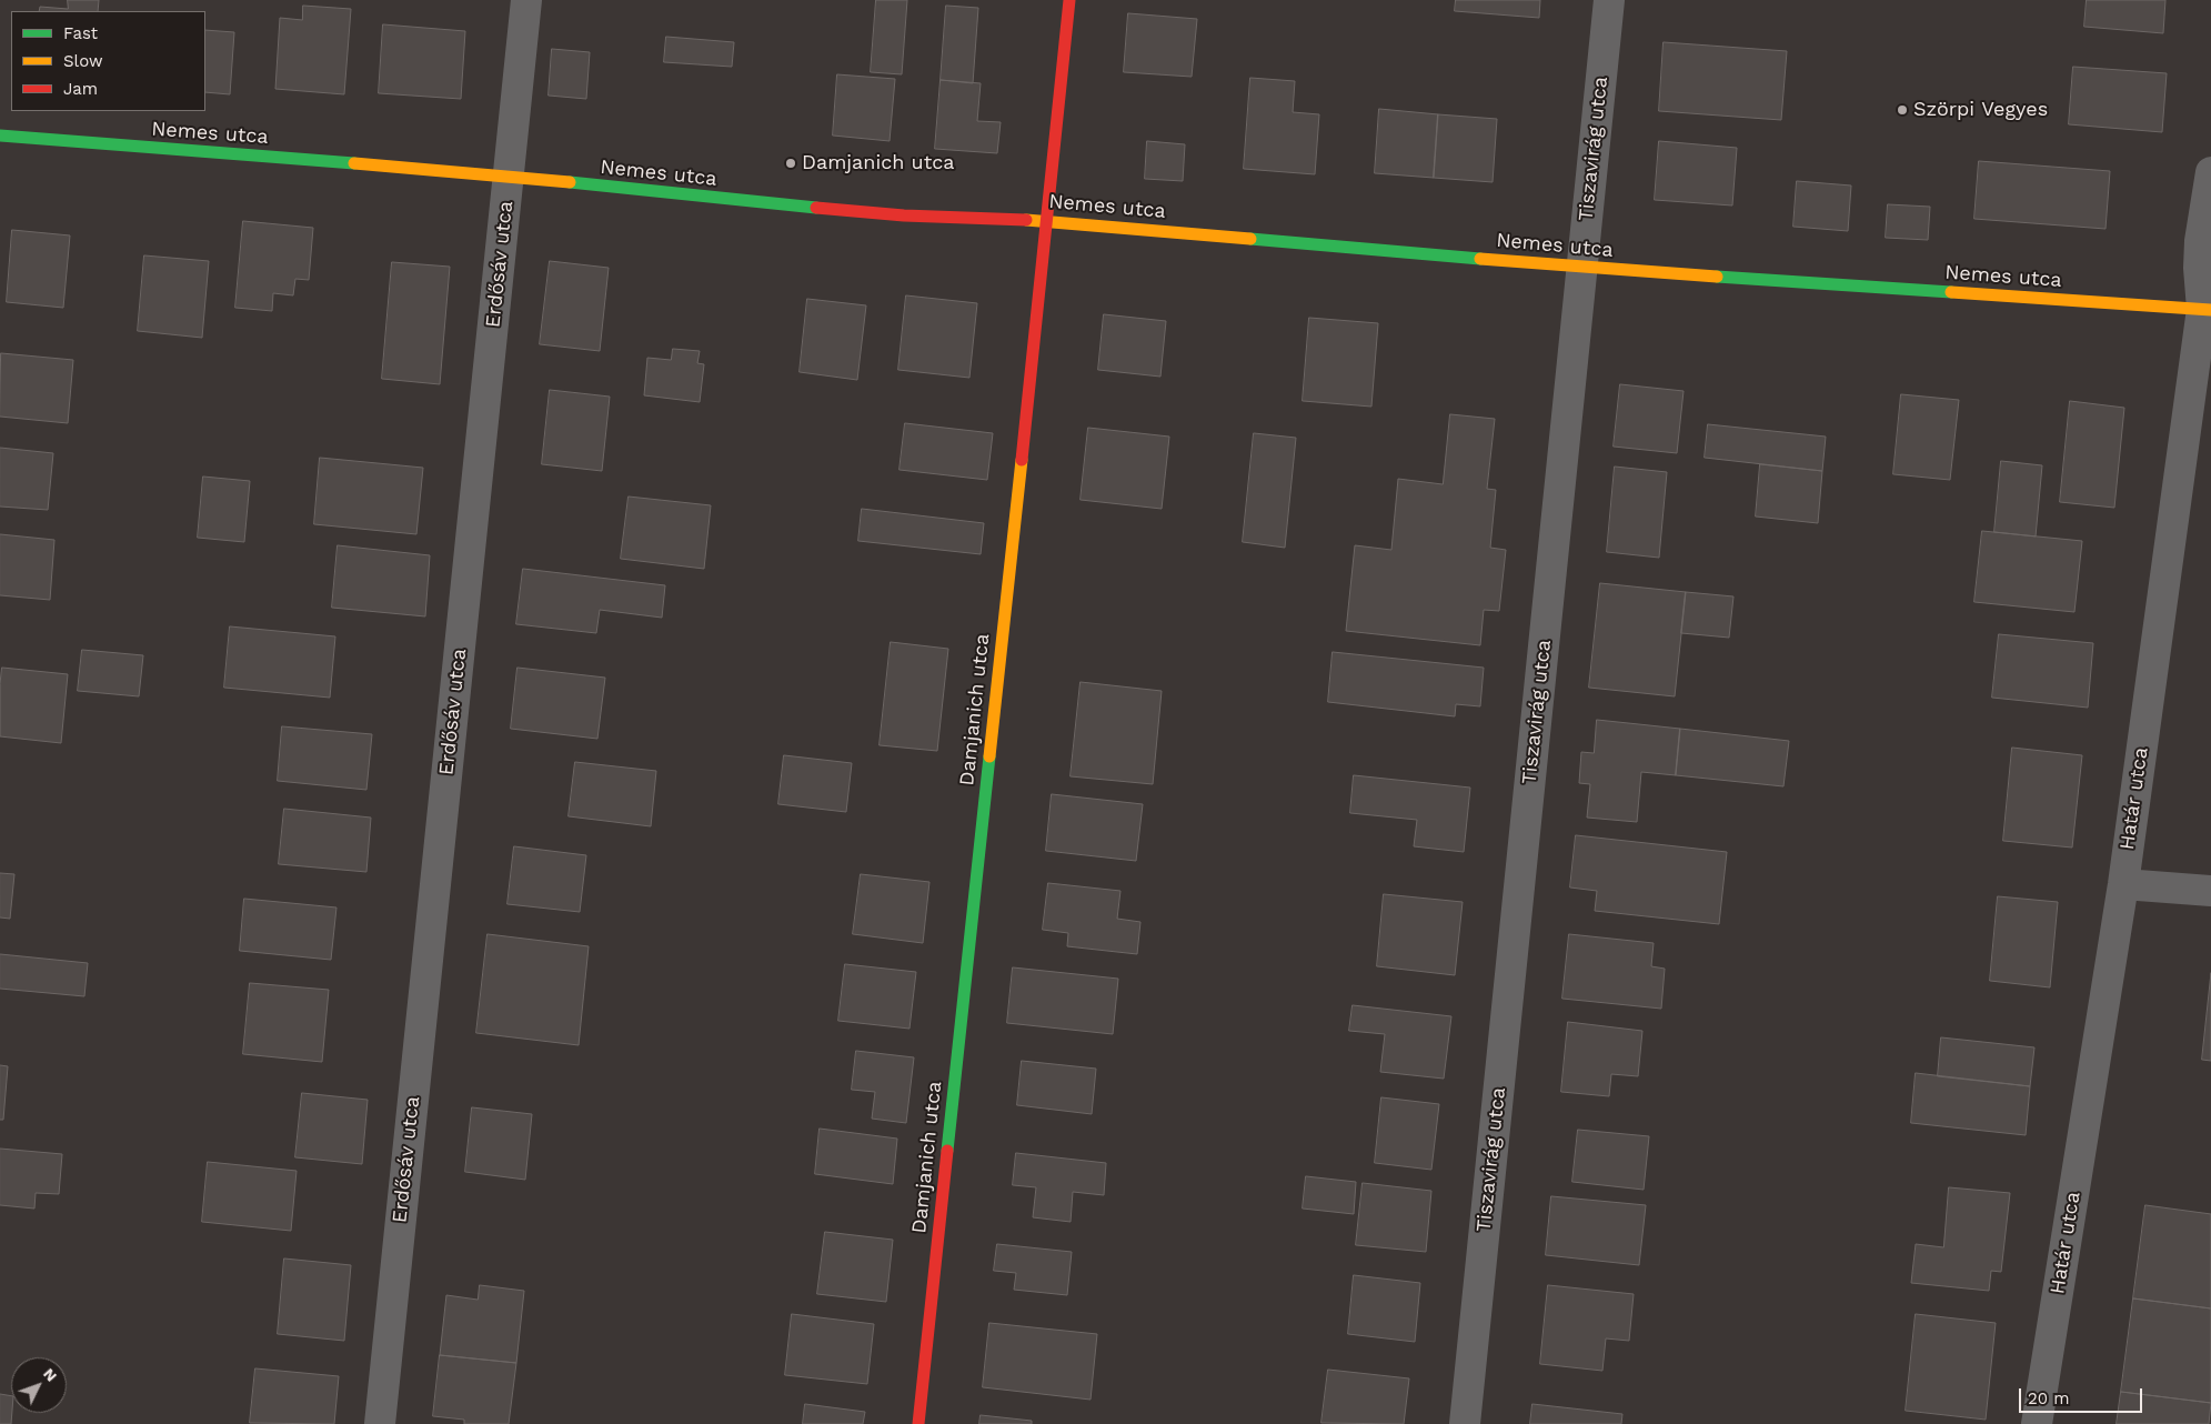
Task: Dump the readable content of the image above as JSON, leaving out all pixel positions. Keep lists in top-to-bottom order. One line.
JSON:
{"streets":{"street":["Nemes utca","Tiszavirág utca","Erdősáv utca","Damjanich utca","Határ utca"]},"crossings":[["Nemes utca","Tiszavirág utca"],["Nemes utca","Erdősáv utca"],["Nemes utca","Damjanich utca"],["Nemes utca","Határ utca"]],"places":["Szörpi Vegyes","Damjanich utca"],"legend":["Fast","Slow","Jam"],"scale_bar":"20 m","north":"top right"}
